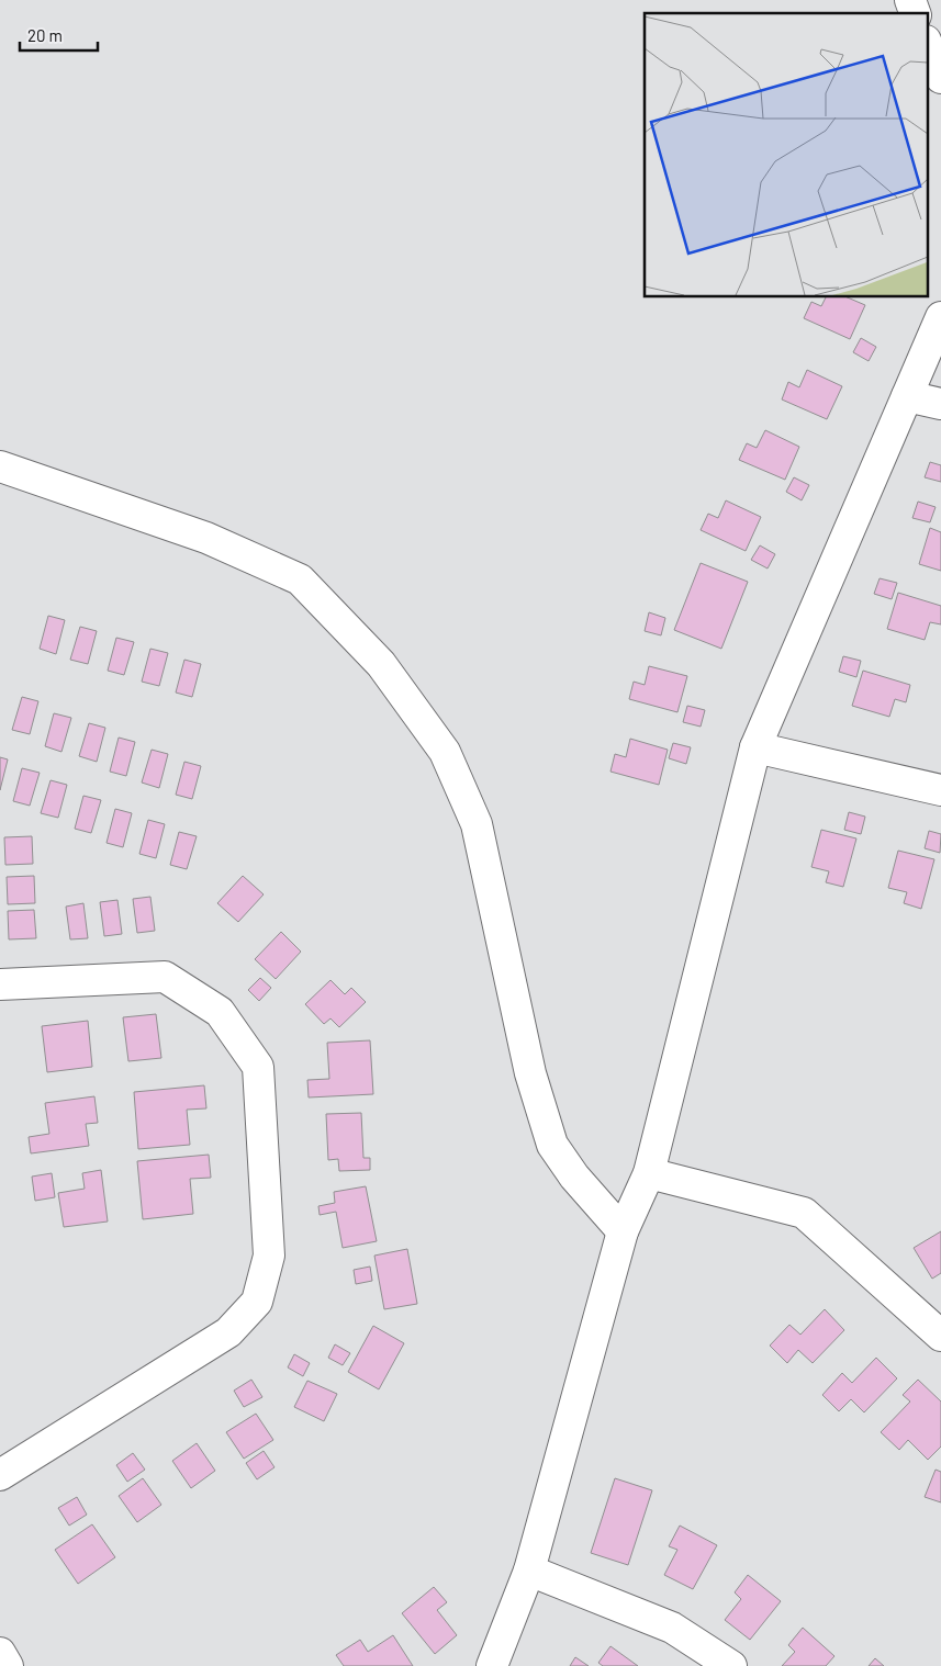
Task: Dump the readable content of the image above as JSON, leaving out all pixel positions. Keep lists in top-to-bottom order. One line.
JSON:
{"scale_bar":"20 m"}
